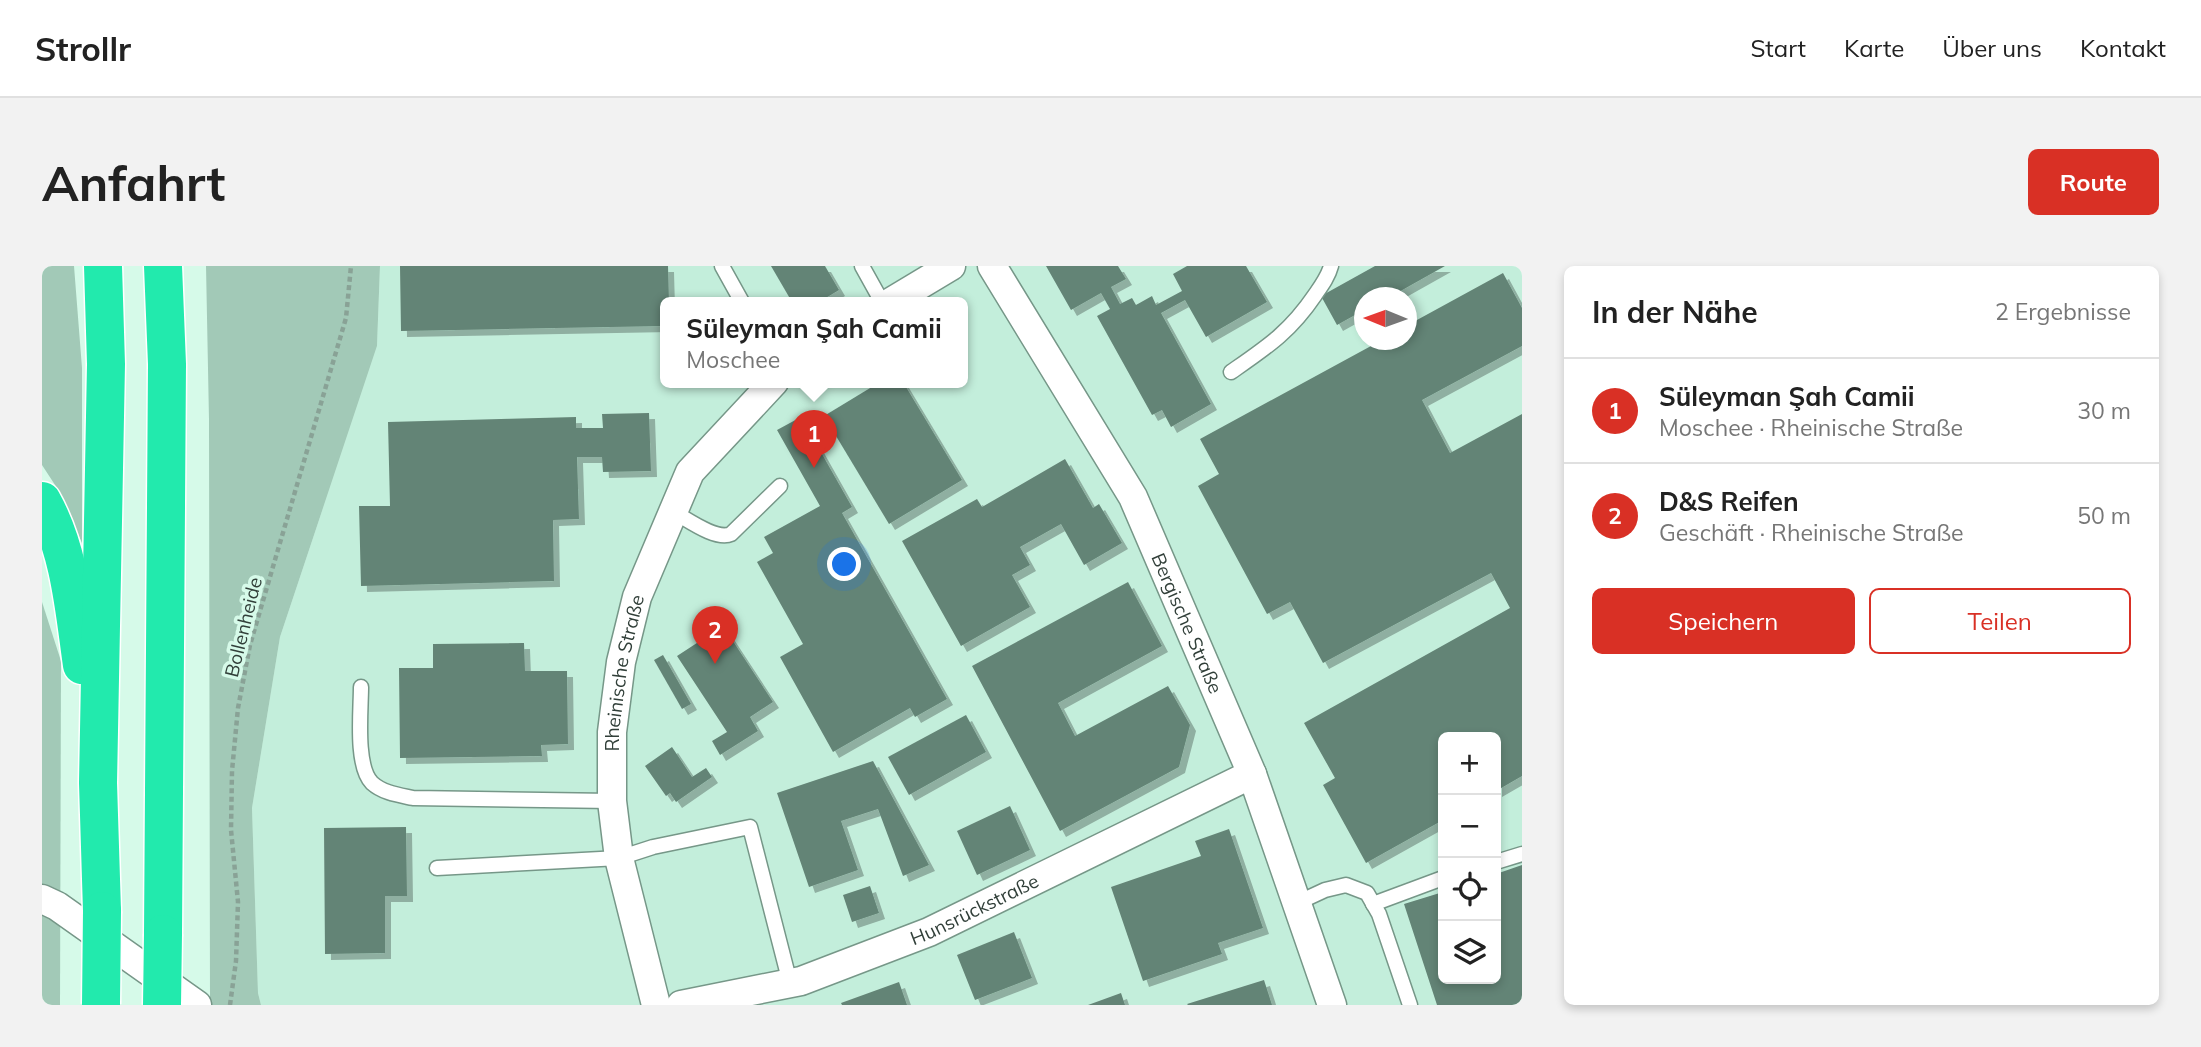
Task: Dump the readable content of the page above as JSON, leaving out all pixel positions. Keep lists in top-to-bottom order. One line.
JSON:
{"streets":{"street":["Bergische Straße","Rheinische Straße","Hunsrückstraße"],"path":["Bollenheide"]},"crossings":[["Bergische Straße","Hunsrückstraße"]],"north":"left","page":{"header":"Strollr","nav":["Start","Karte","Über uns","Kontakt"],"buttons":["Route",["Speichern","Teilen"]],"title":"Anfahrt","heading":["In der Nähe","2 Ergebnisse"],"popup":["Süleyman Şah Camii","Moschee"],"list":[{"mark":"1","name":"Süleyman Şah Camii","note":"Moschee · Rheinische Straße","value":"30 m"},{"mark":"2","name":"D&S Reifen","note":"Geschäft · Rheinische Straße","value":"50 m"}],"pins":["1","2"],"map_buttons":["+","−"]}}
